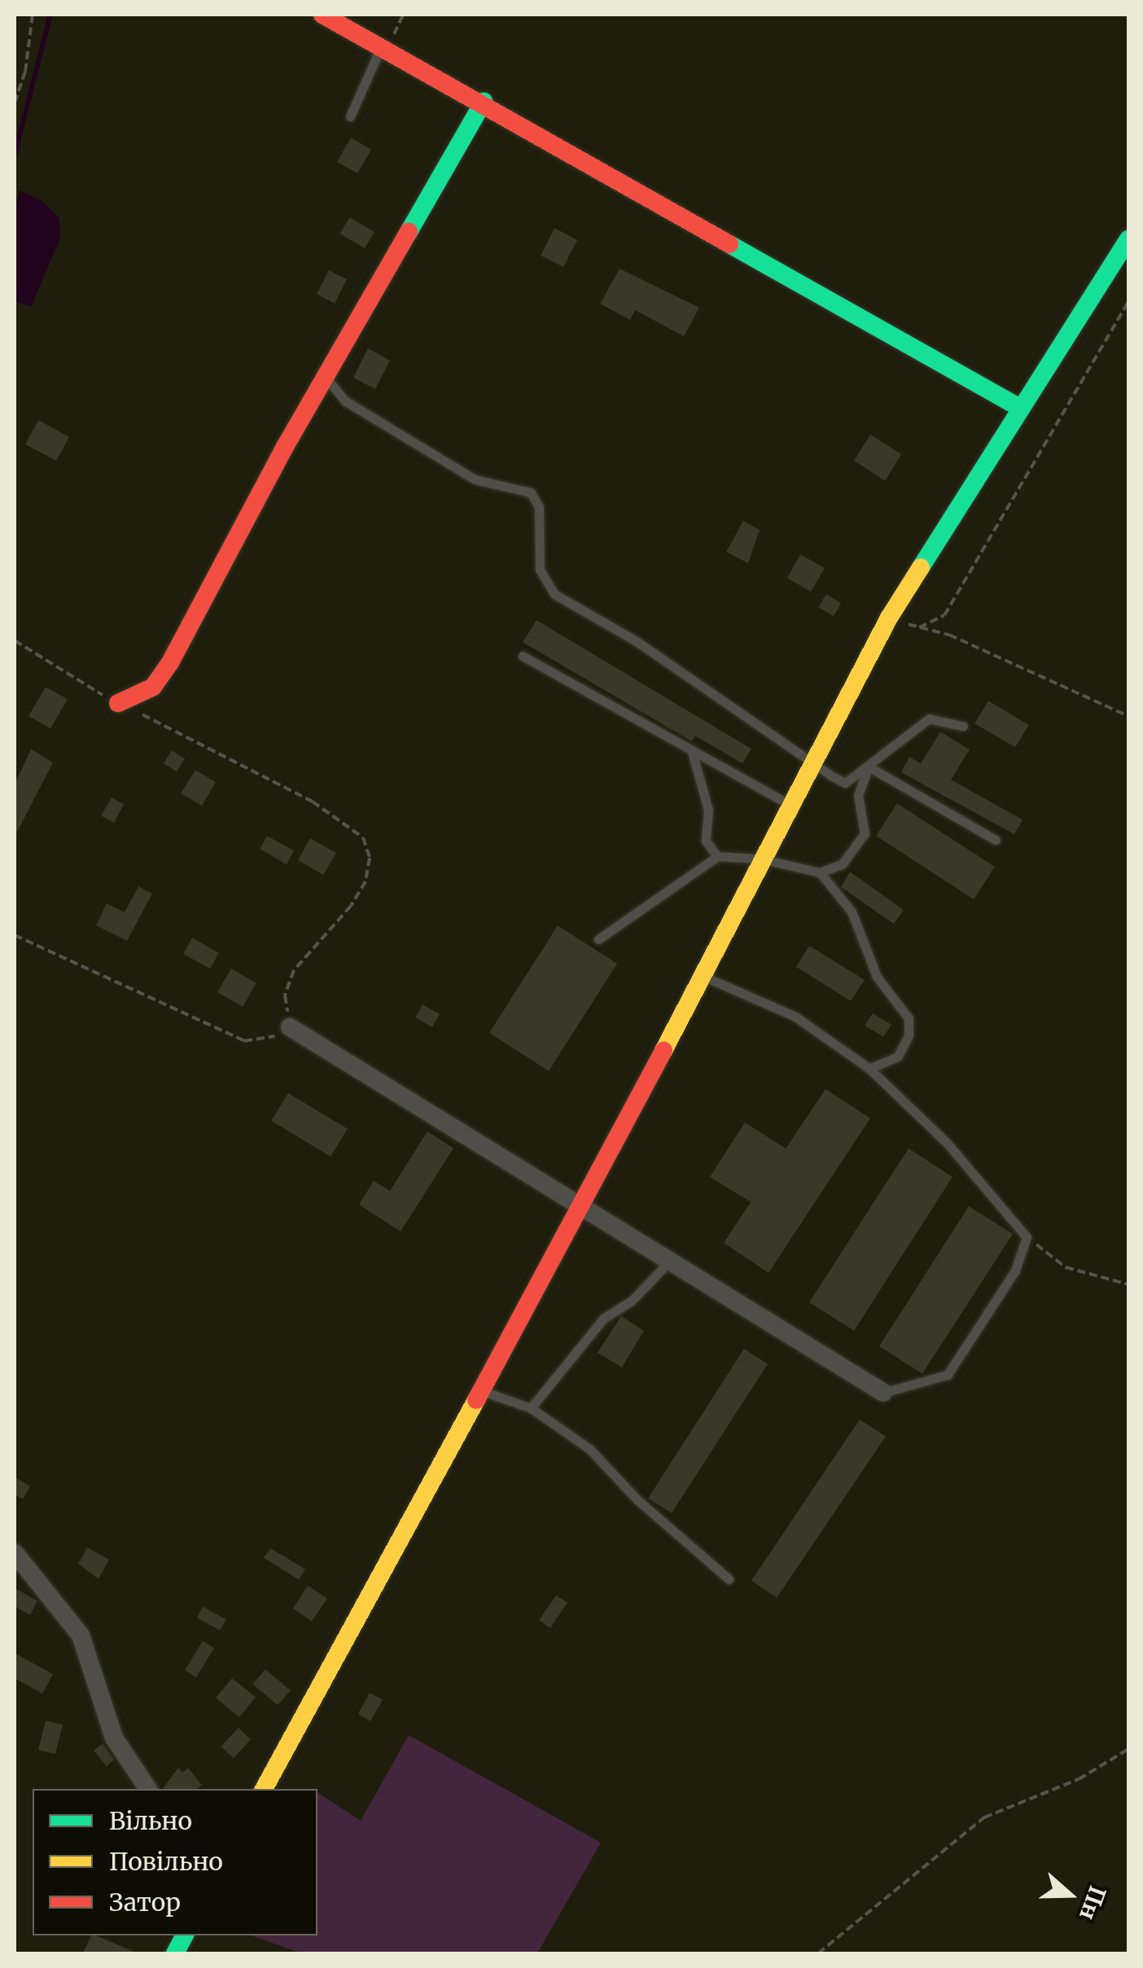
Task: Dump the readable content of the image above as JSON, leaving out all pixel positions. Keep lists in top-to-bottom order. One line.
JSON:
{"legend":["Вільно","Повільно","Затор"],"north":"right"}
